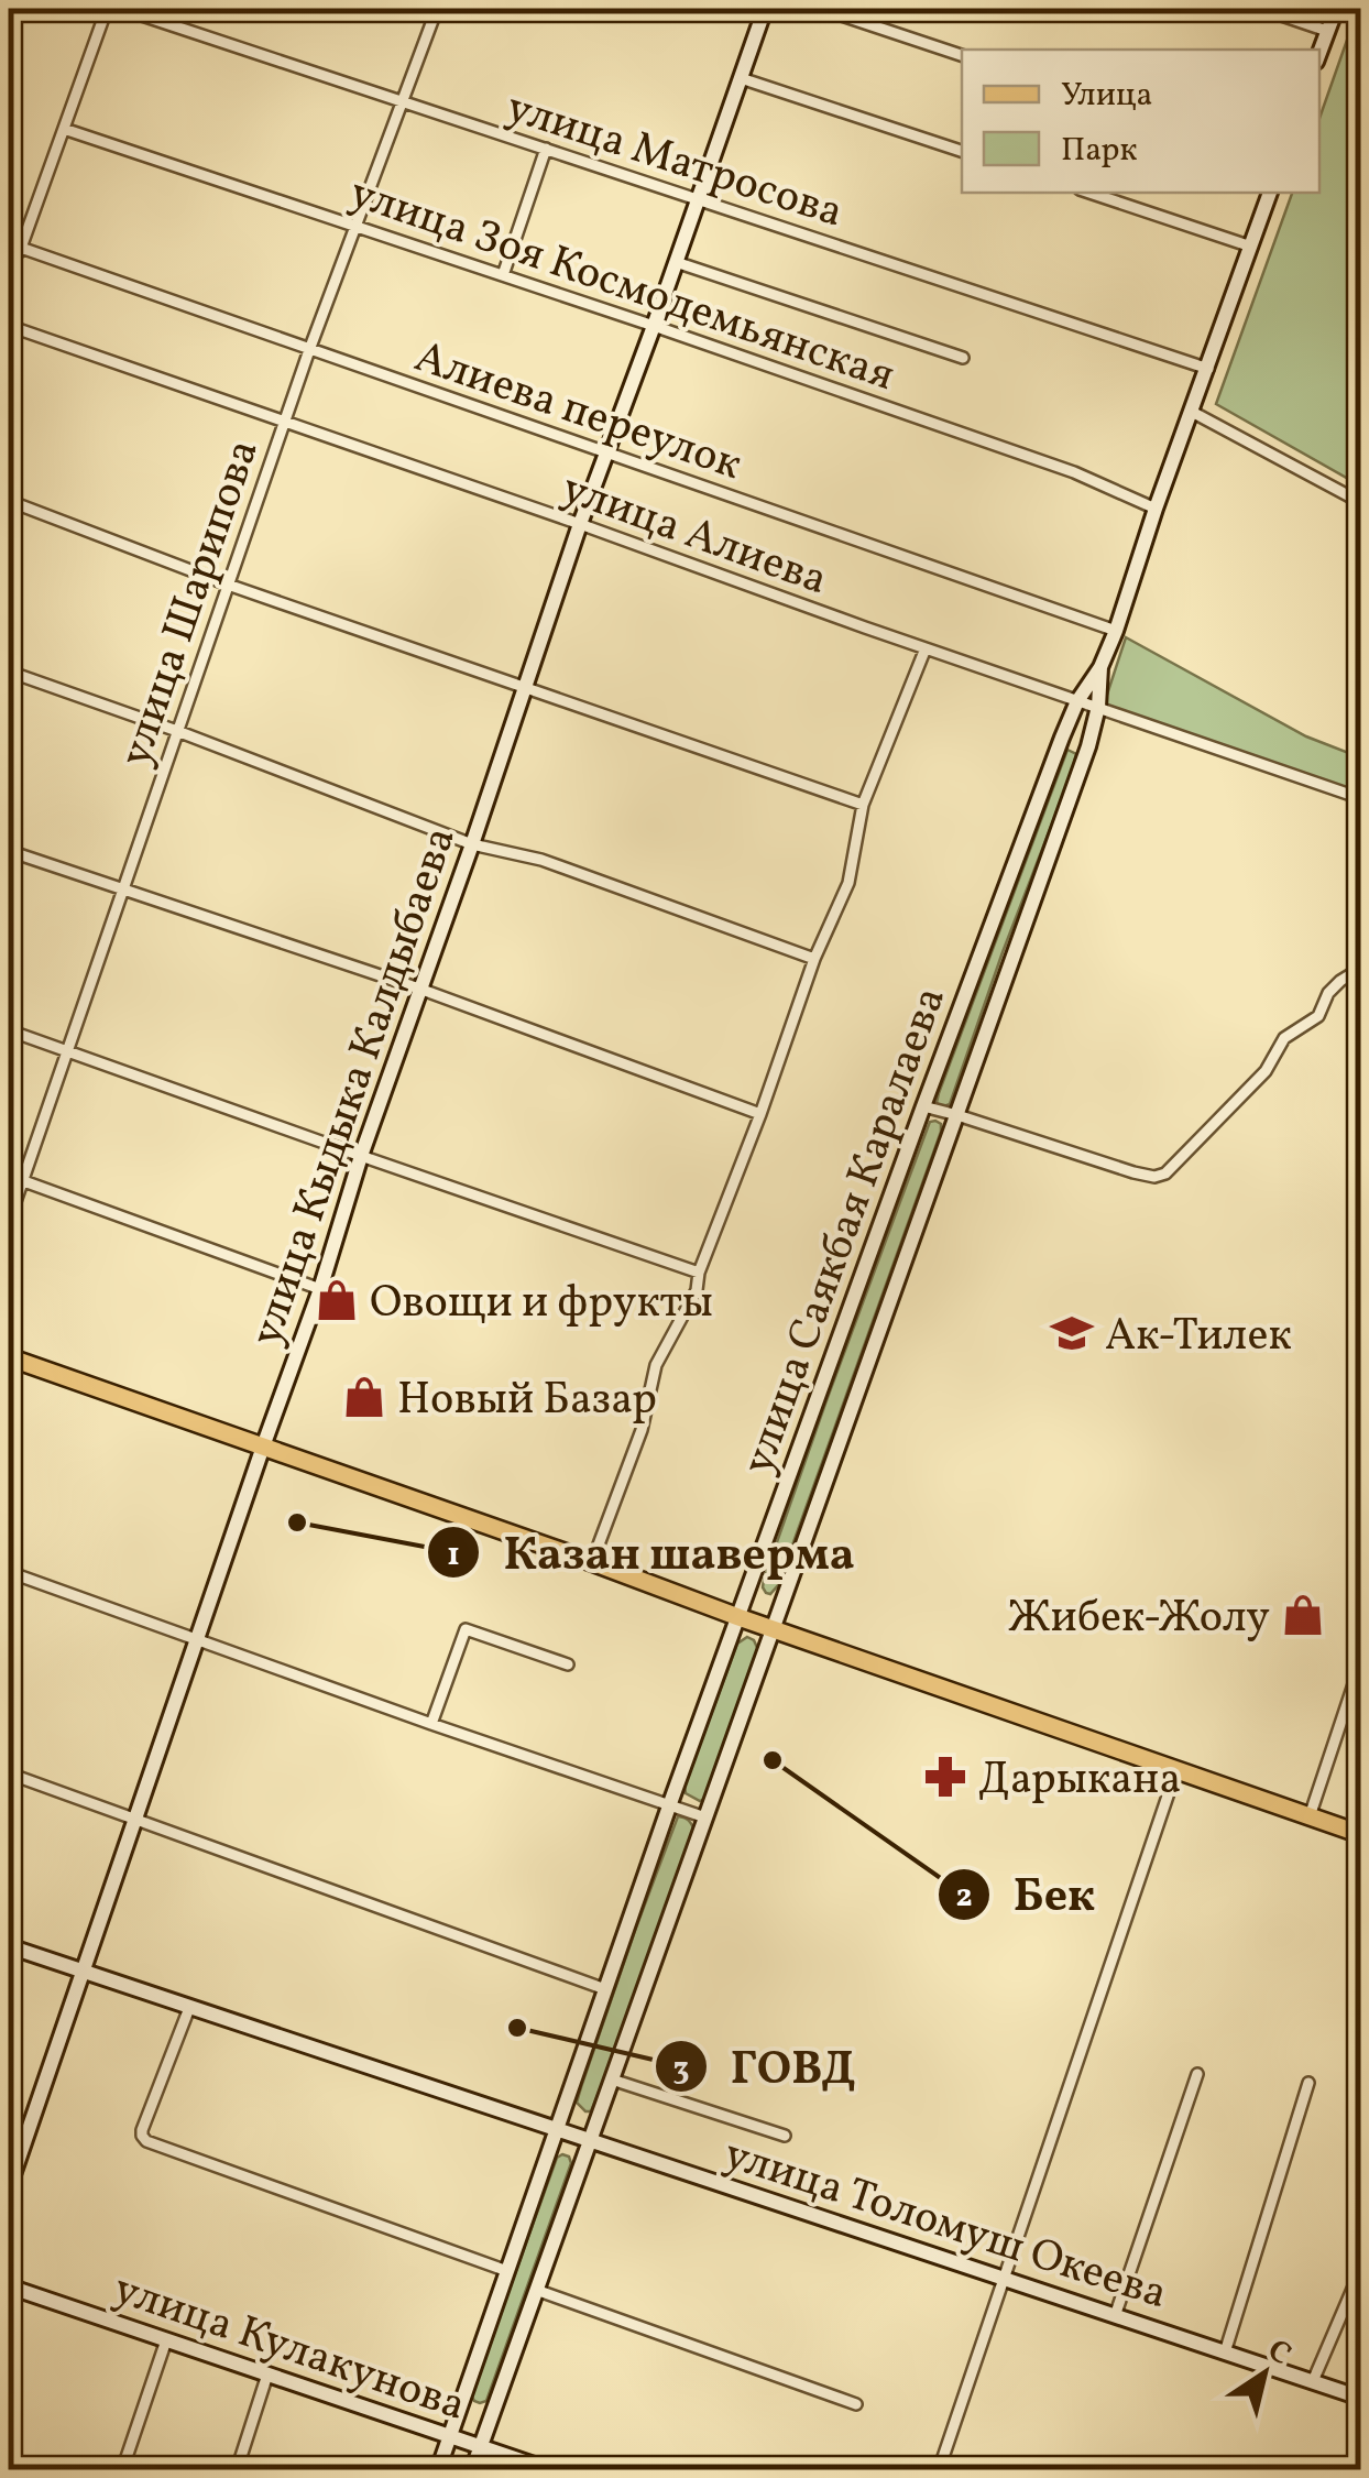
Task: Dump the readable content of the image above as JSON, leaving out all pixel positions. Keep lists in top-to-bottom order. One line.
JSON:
{"streets":{"street":["улица Матросова","улица Зоя Космодемьянская","Алиева переулок","улица Алиева","улица Шарипова","улица Кыдыка Калдыбаева","улица Саякбая Каралаева","улица Толомуш Океева","улица Кулакунова"]},"crossings":[["улица Матросова","улица Шарипова"],["улица Матросова","улица Кыдыка Калдыбаева"],["улица Зоя Космодемьянская","улица Шарипова"],["улица Зоя Космодемьянская","улица Кыдыка Калдыбаева"],["Алиева переулок","улица Шарипова"],["Алиева переулок","улица Кыдыка Калдыбаева"],["улица Алиева","улица Шарипова"],["улица Алиева","улица Кыдыка Калдыбаева"],["улица Алиева","улица Саякбая Каралаева"],["улица Кыдыка Калдыбаева","улица Толомуш Океева"],["улица Саякбая Каралаева","улица Толомуш Океева"],["улица Саякбая Каралаева","улица Кулакунова"]],"places":{"shop":["Овощи и фрукты","Новый Базар","Жибек-Жолу"],"school or university":["Ак-Тилек"],"other":["Казан шаверма","Бек","ГОВД"],"pharmacy":["Дарыкана"]},"legend":["Улица","Парк"],"north":"top right"}
